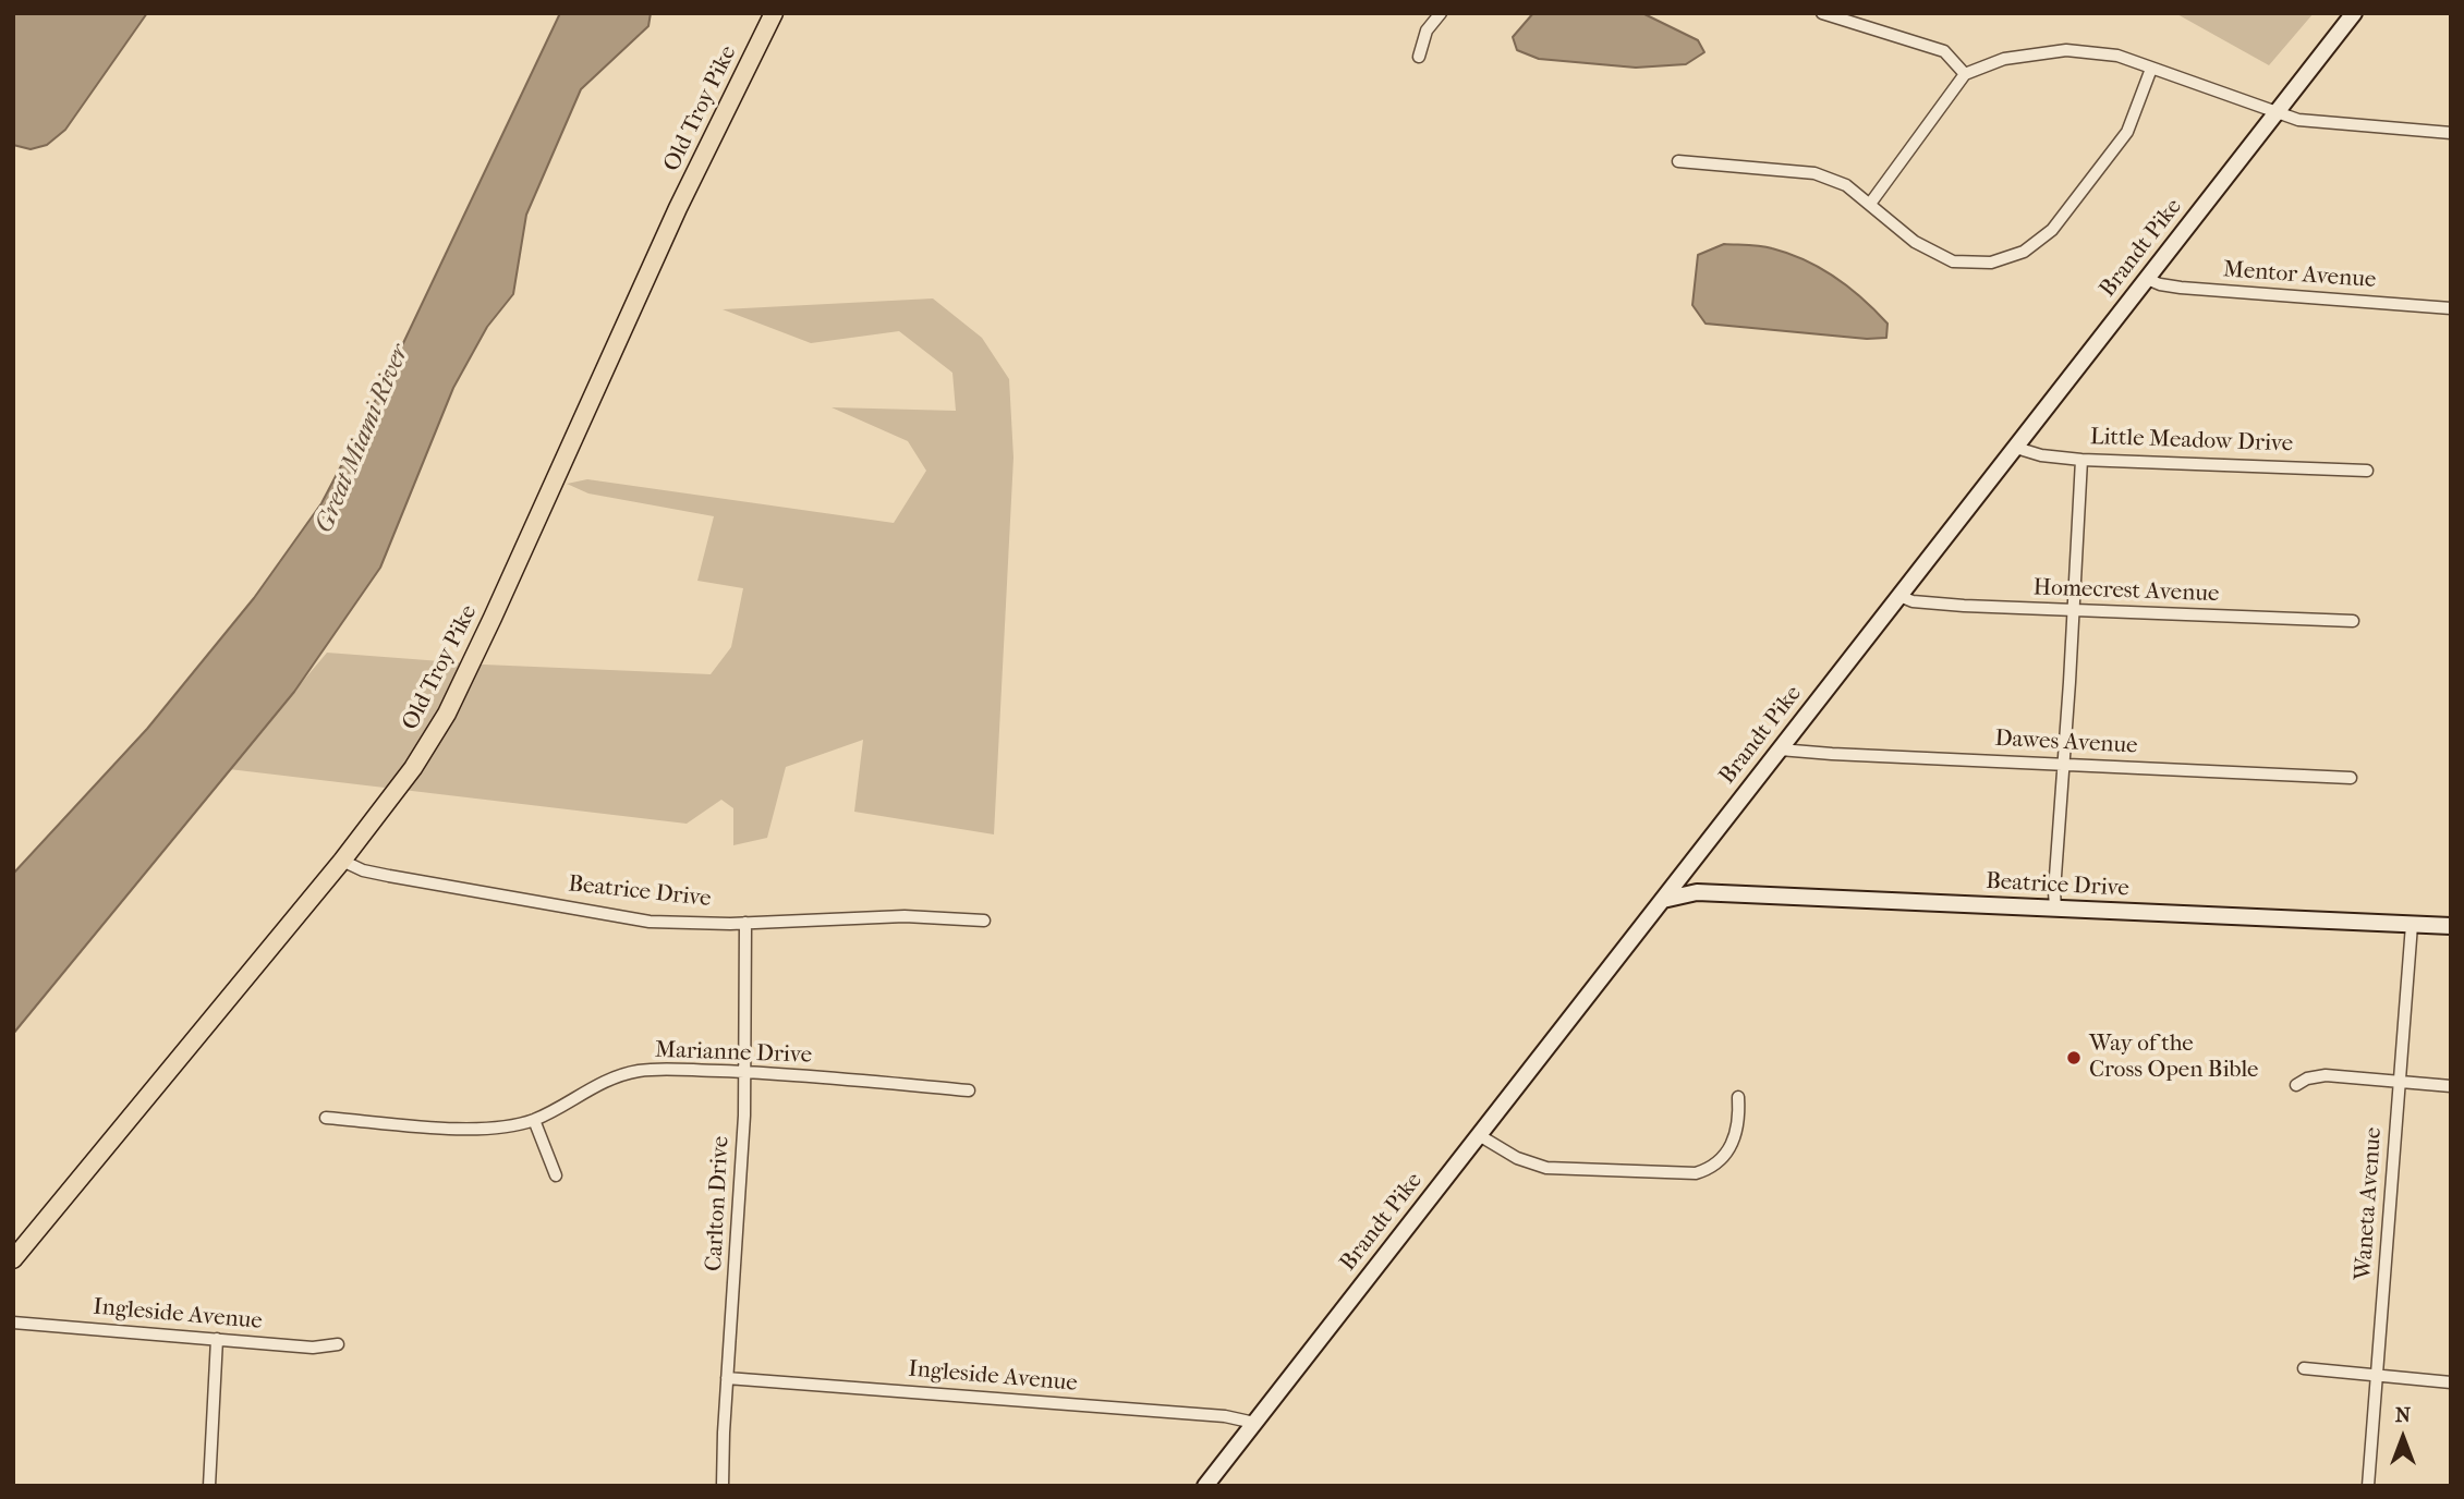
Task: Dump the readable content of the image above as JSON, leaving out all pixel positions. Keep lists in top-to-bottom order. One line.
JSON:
{"streets":{"main road":["Old Troy Pike","Brandt Pike","Beatrice Drive"],"street":["Mentor Avenue","Little Meadow Drive","Homecrest Avenue","Dawes Avenue","Marianne Drive","Carlton Drive","Waneta Avenue","Ingleside Avenue"]},"crossings":[["Old Troy Pike","Beatrice Drive"],["Brandt Pike","Mentor Avenue"],["Brandt Pike","Little Meadow Drive"],["Brandt Pike","Homecrest Avenue"],["Brandt Pike","Dawes Avenue"],["Brandt Pike","Beatrice Drive"],["Brandt Pike","Ingleside Avenue"],["Beatrice Drive","Carlton Drive"],["Beatrice Drive","Waneta Avenue"],["Marianne Drive","Carlton Drive"],["Carlton Drive","Ingleside Avenue"]],"water":["Great Miami River"],"places":["Way of the Cross Open Bible"],"north":"top"}
